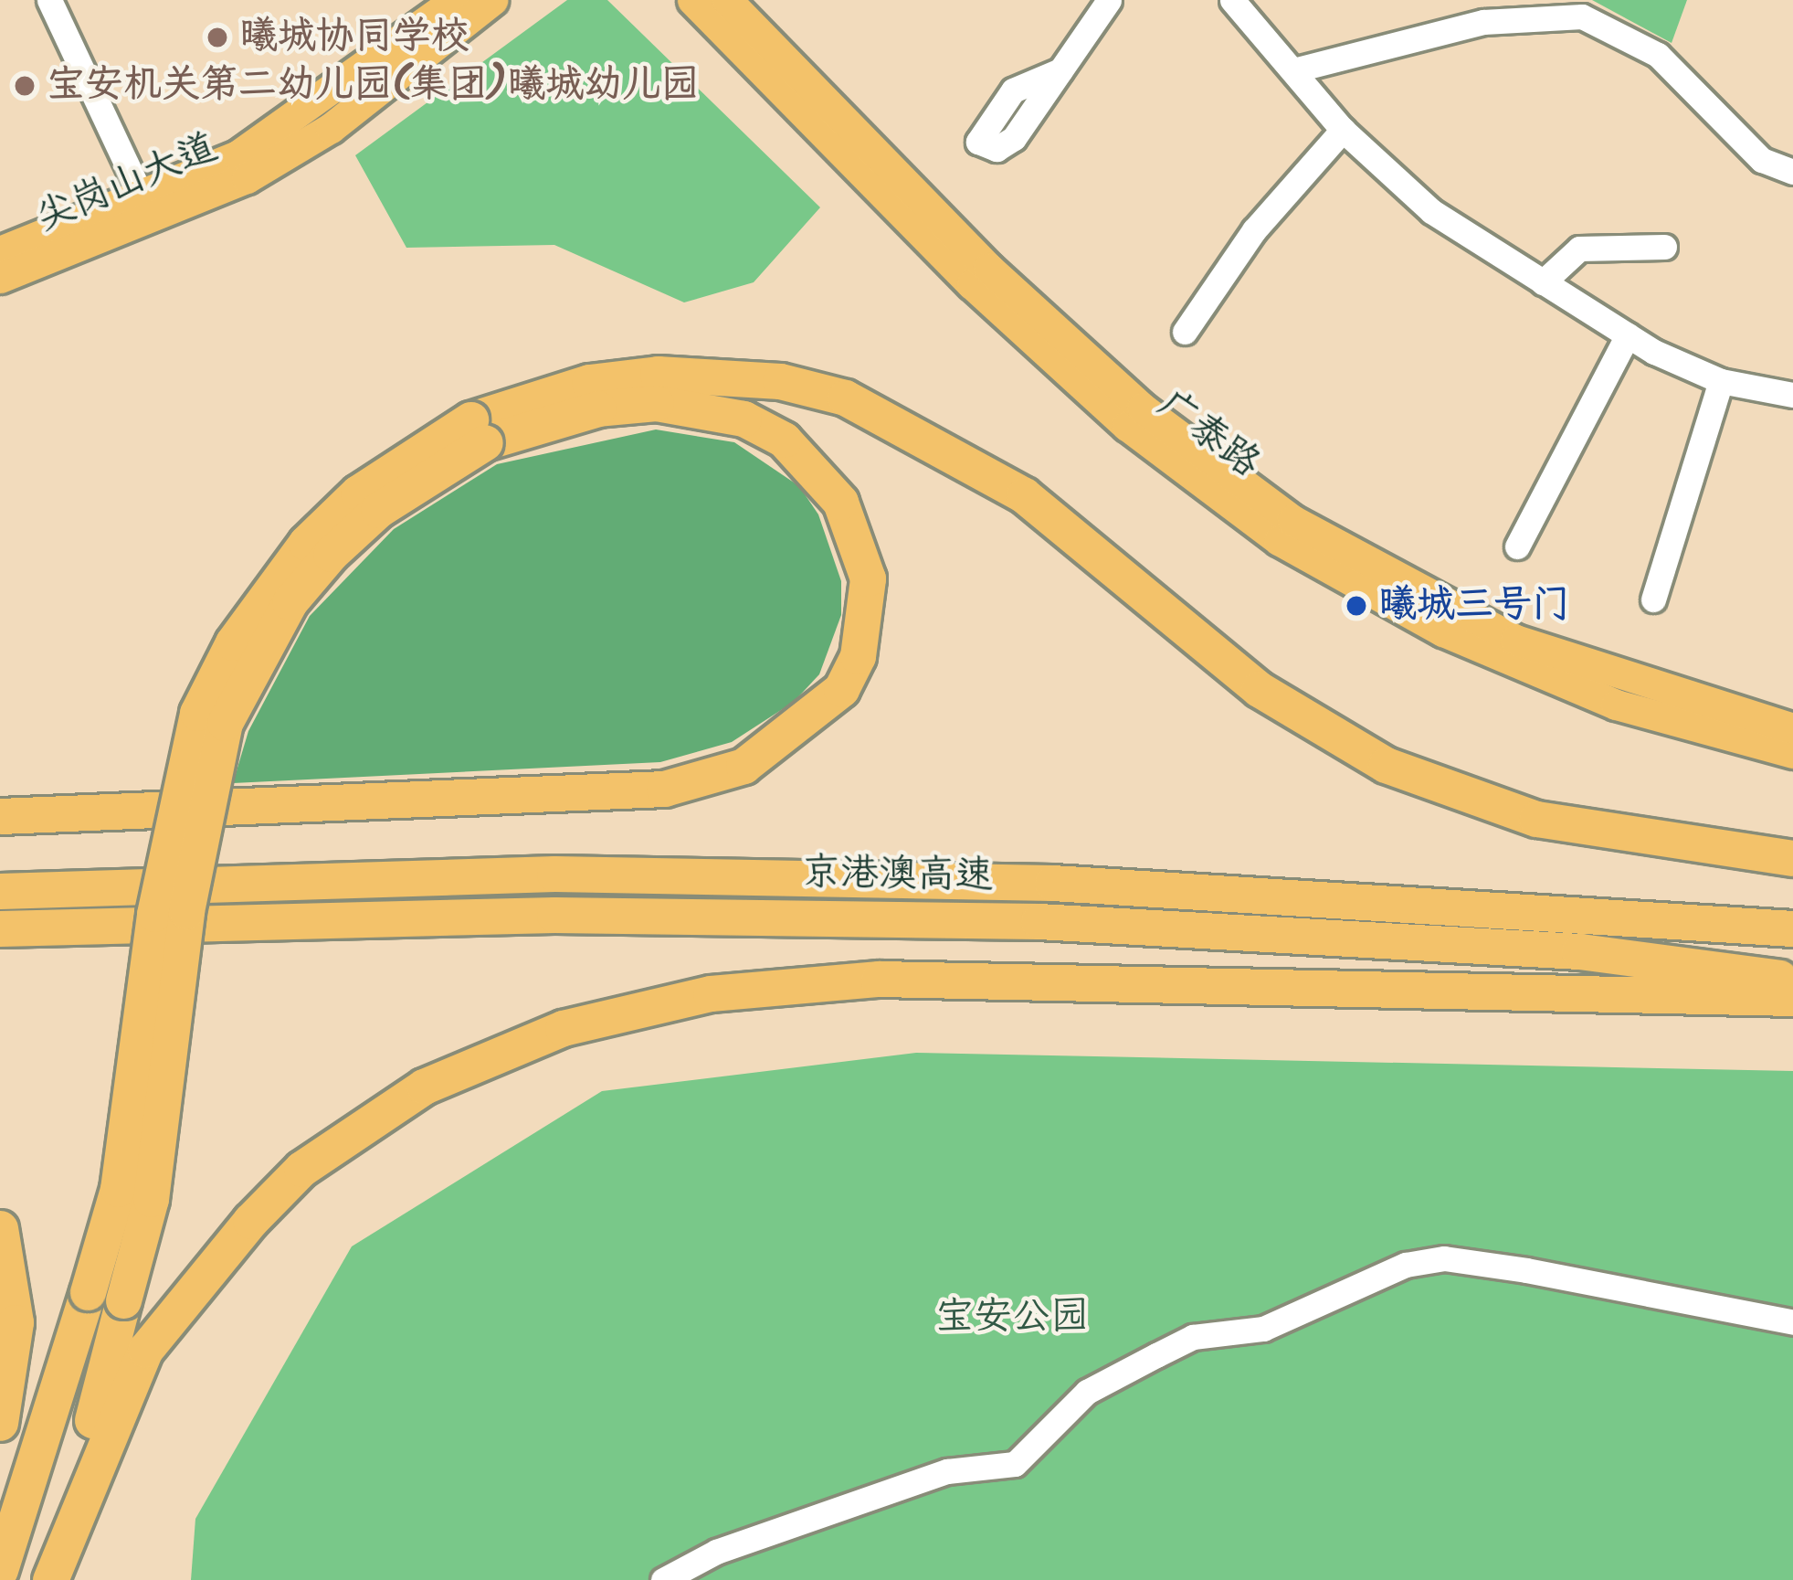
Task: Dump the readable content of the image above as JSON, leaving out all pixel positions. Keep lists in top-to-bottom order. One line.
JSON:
{"streets":{"highway":["京港澳高速"],"main road":["尖岗山大道","广泰路"]},"parks":["宝安公园"],"places":["曦城协同学校","宝安机关第二幼儿园(集团)曦城幼儿园","曦城三号门"]}
